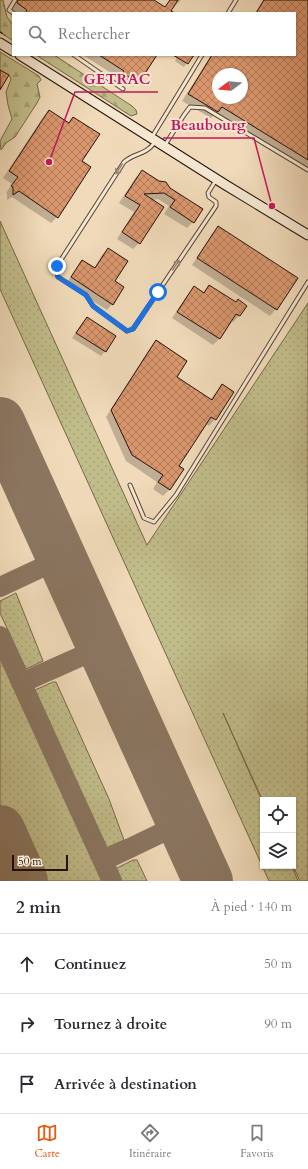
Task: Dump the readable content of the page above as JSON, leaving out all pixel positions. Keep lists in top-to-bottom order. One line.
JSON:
{"places":["GETRAC","Beaubourg"],"scale_bar":"50 m","north":"left","page":{"search":"Rechercher","scale":"50 m","heading":["2 min","À pied · 140 m"],"list":[["Continuez","50 m"],["Tournez à droite","90 m"],"Arrivée à destination"],"nav":["Carte","Itinéraire","Favoris"]}}
